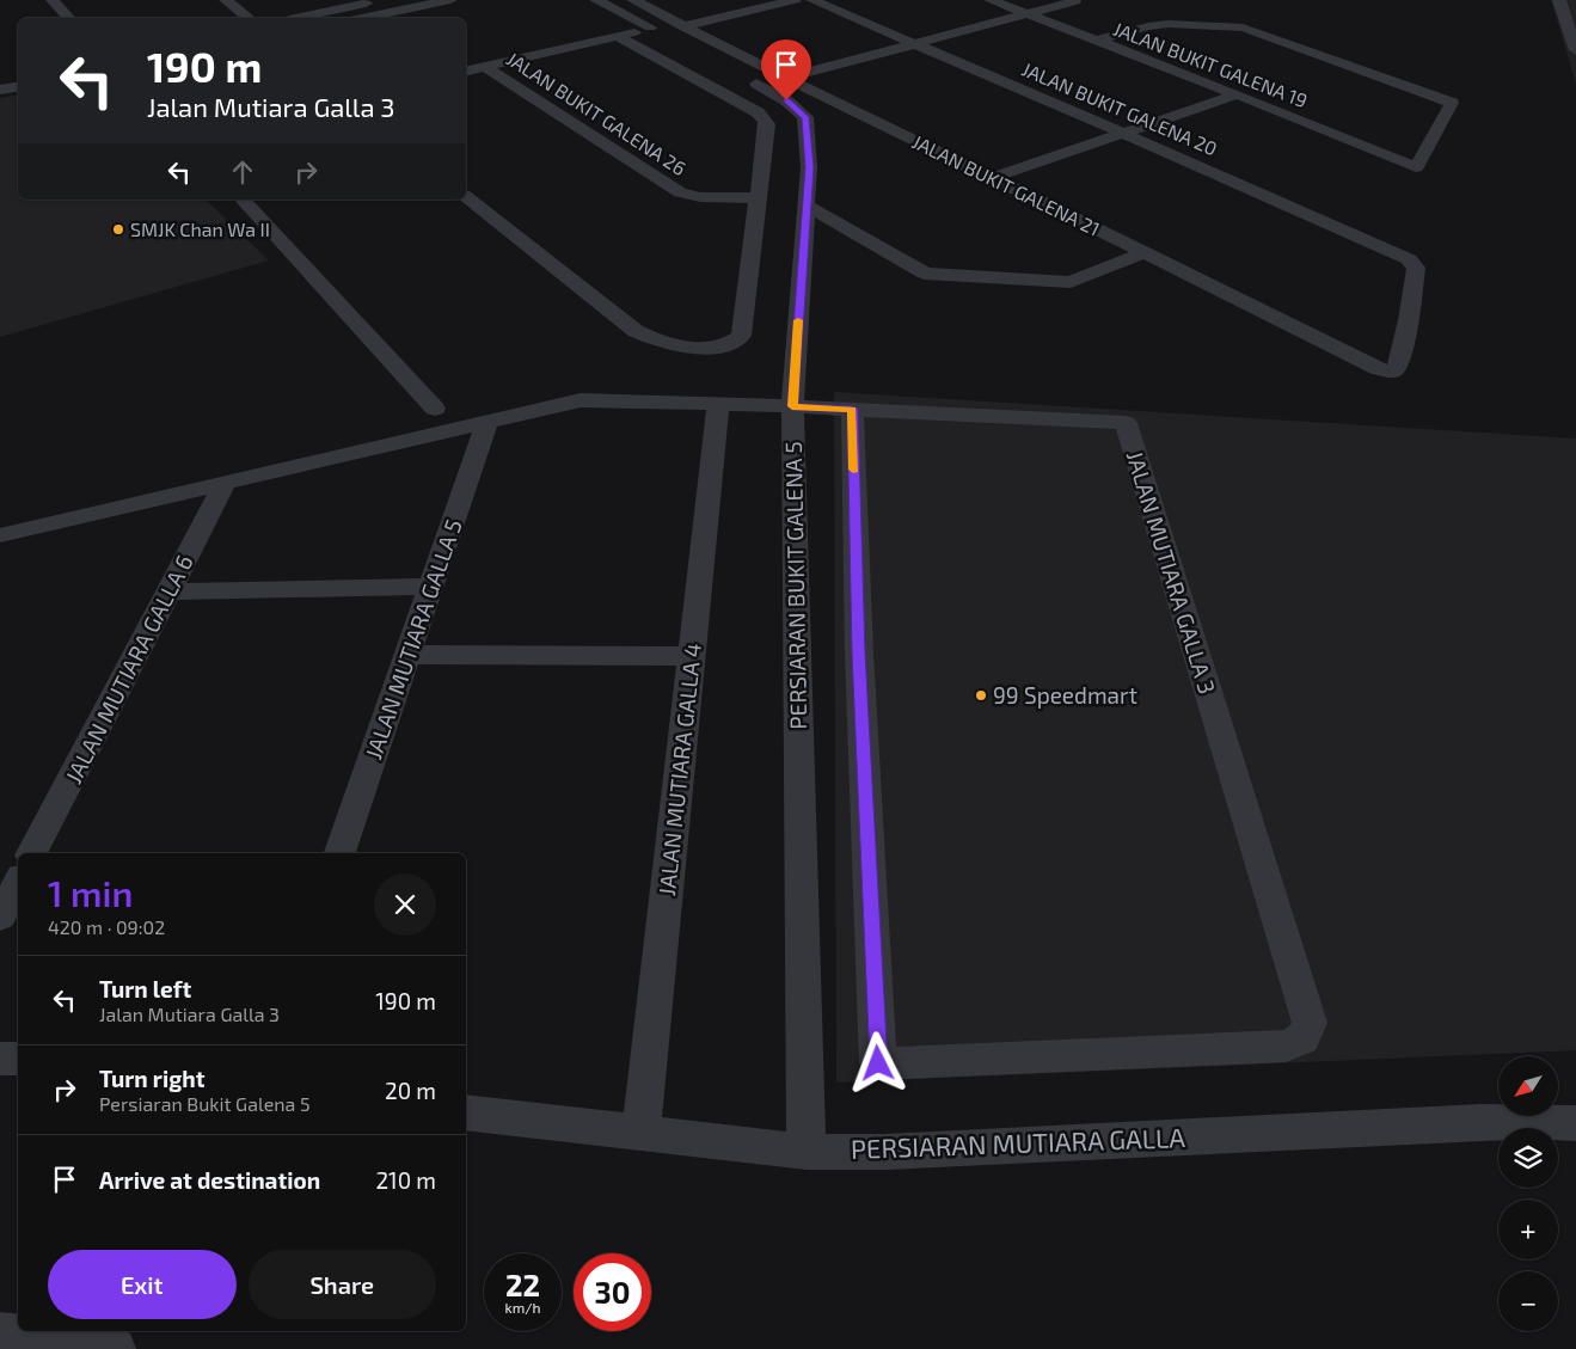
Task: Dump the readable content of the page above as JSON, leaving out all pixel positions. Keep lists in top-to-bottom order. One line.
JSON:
{"streets":{"street":["JALAN BUKIT GALENA 19","JALAN BUKIT GALENA 20","JALAN BUKIT GALENA 26","JALAN BUKIT GALENA 21","JALAN MUTIARA GALLA 3","PERSIARAN BUKIT GALENA 5","JALAN MUTIARA GALLA 5","JALAN MUTIARA GALLA 6","JALAN MUTIARA GALLA 4","PERSIARAN MUTIARA GALLA"]},"crossings":[["JALAN BUKIT GALENA 20","JALAN BUKIT GALENA 21"],["JALAN MUTIARA GALLA 3","PERSIARAN BUKIT GALENA 5"],["JALAN MUTIARA GALLA 3","JALAN MUTIARA GALLA 5"],["JALAN MUTIARA GALLA 3","JALAN MUTIARA GALLA 6"],["JALAN MUTIARA GALLA 3","JALAN MUTIARA GALLA 4"],["PERSIARAN BUKIT GALENA 5","PERSIARAN MUTIARA GALLA"],["JALAN MUTIARA GALLA 4","PERSIARAN MUTIARA GALLA"]],"places":["SMJK Chan Wa II","99 Speedmart"],"north":"bottom left","page":{"turn":["190 m","Jalan Mutiara Galla 3"],"heading":["1 min","420 m · 09:02"],"list":[{"name":"Turn left","note":"Jalan Mutiara Galla 3","value":"190 m"},{"name":"Turn right","note":"Persiaran Bukit Galena 5","value":"20 m"},{"name":"Arrive at destination","value":"210 m"}],"map_buttons":["+","−"],"buttons":["Exit","Share"],"speed":"22 km/h","limit":"30"}}
